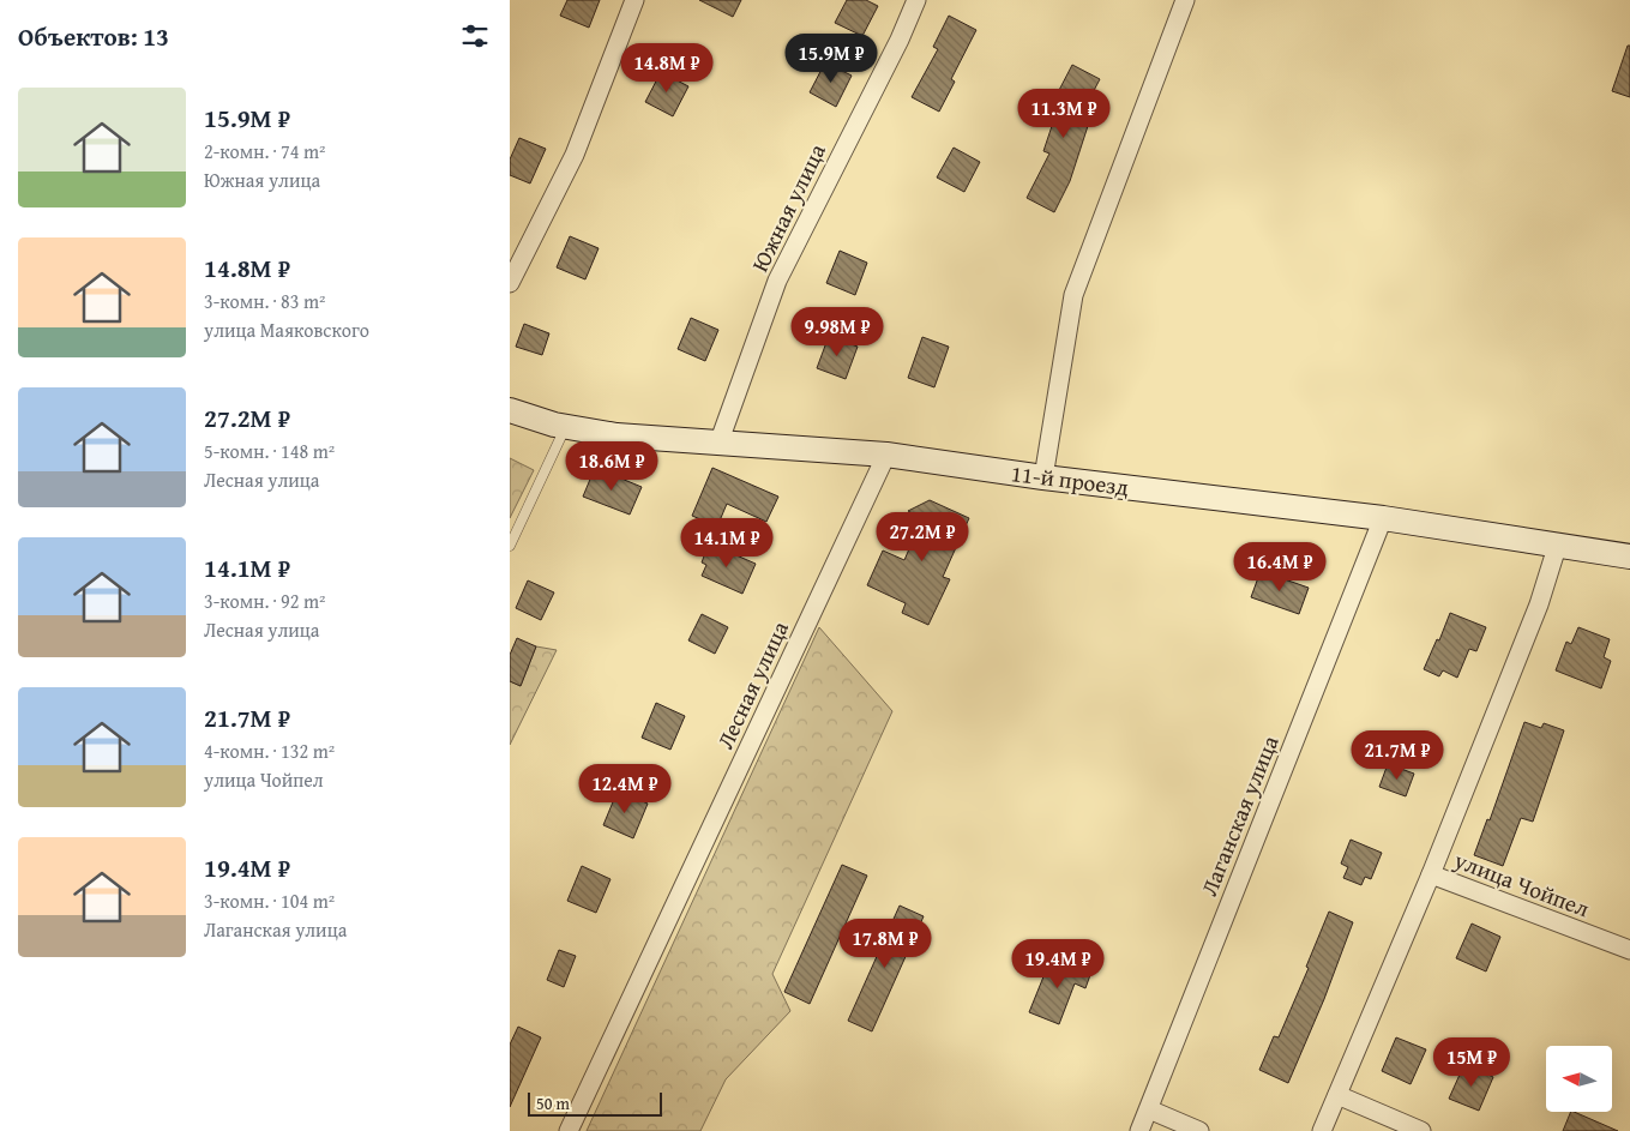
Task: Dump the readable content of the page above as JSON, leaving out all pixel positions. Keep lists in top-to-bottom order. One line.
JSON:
{"streets":{"street":["Южная улица","11-й проезд","Лесная улица","Лаганская улица","улица Чойпел"]},"crossings":[["Южная улица","11-й проезд"],["11-й проезд","Лесная улица"],["11-й проезд","Лаганская улица"]],"scale_bar":"50 m","north":"left","page":{"heading":"Объектов: 13","price":["15.9M ₽","14.8M ₽","11.3M ₽","9.98M ₽","18.6M ₽","27.2M ₽","14.1M ₽","16.4M ₽","21.7M ₽","12.4M ₽","17.8M ₽","19.4M ₽","15M ₽"],"list":[{"name":"15.9M ₽","note":"2-комн. · 74 m² · Южная улица"},{"name":"14.8M ₽","note":"3-комн. · 83 m² · улица Маяковского"},{"name":"27.2M ₽","note":"5-комн. · 148 m² · Лесная улица"},{"name":"14.1M ₽","note":"3-комн. · 92 m² · Лесная улица"},{"name":"21.7M ₽","note":"4-комн. · 132 m² · улица Чойпел"},{"name":"19.4M ₽","note":"3-комн. · 104 m² · Лаганская улица"}],"scale":"50 m"}}
